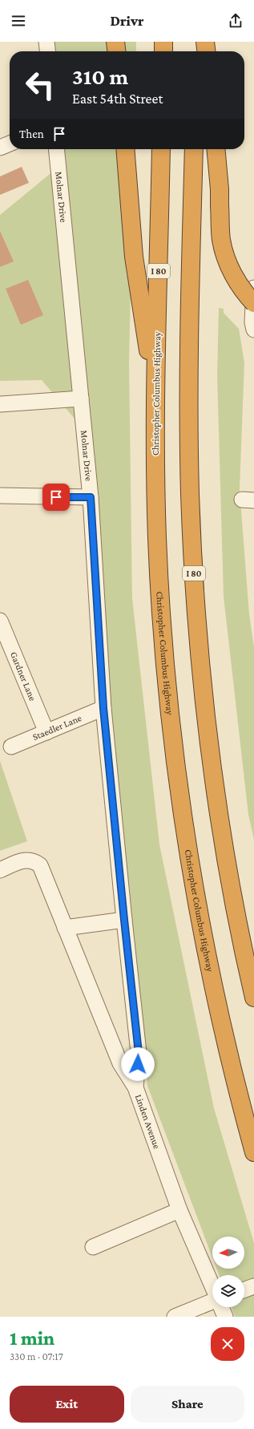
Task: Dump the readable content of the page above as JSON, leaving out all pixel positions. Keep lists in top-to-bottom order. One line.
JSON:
{"streets":{"highway":["I 80","Christopher Columbus Highway"],"street":["Molnar Drive","Gardner Lane","Staedler Lane","Linden Avenue"]},"crossings":[["Molnar Drive","Staedler Lane"],["Molnar Drive","Linden Avenue"],["Gardner Lane","Staedler Lane"]],"north":"left","page":{"header":"Drivr","turn":["310 m","East 54th Street"],"then":"Then","heading":["1 min","330 m · 07:17"],"buttons":["Exit","Share"]}}
